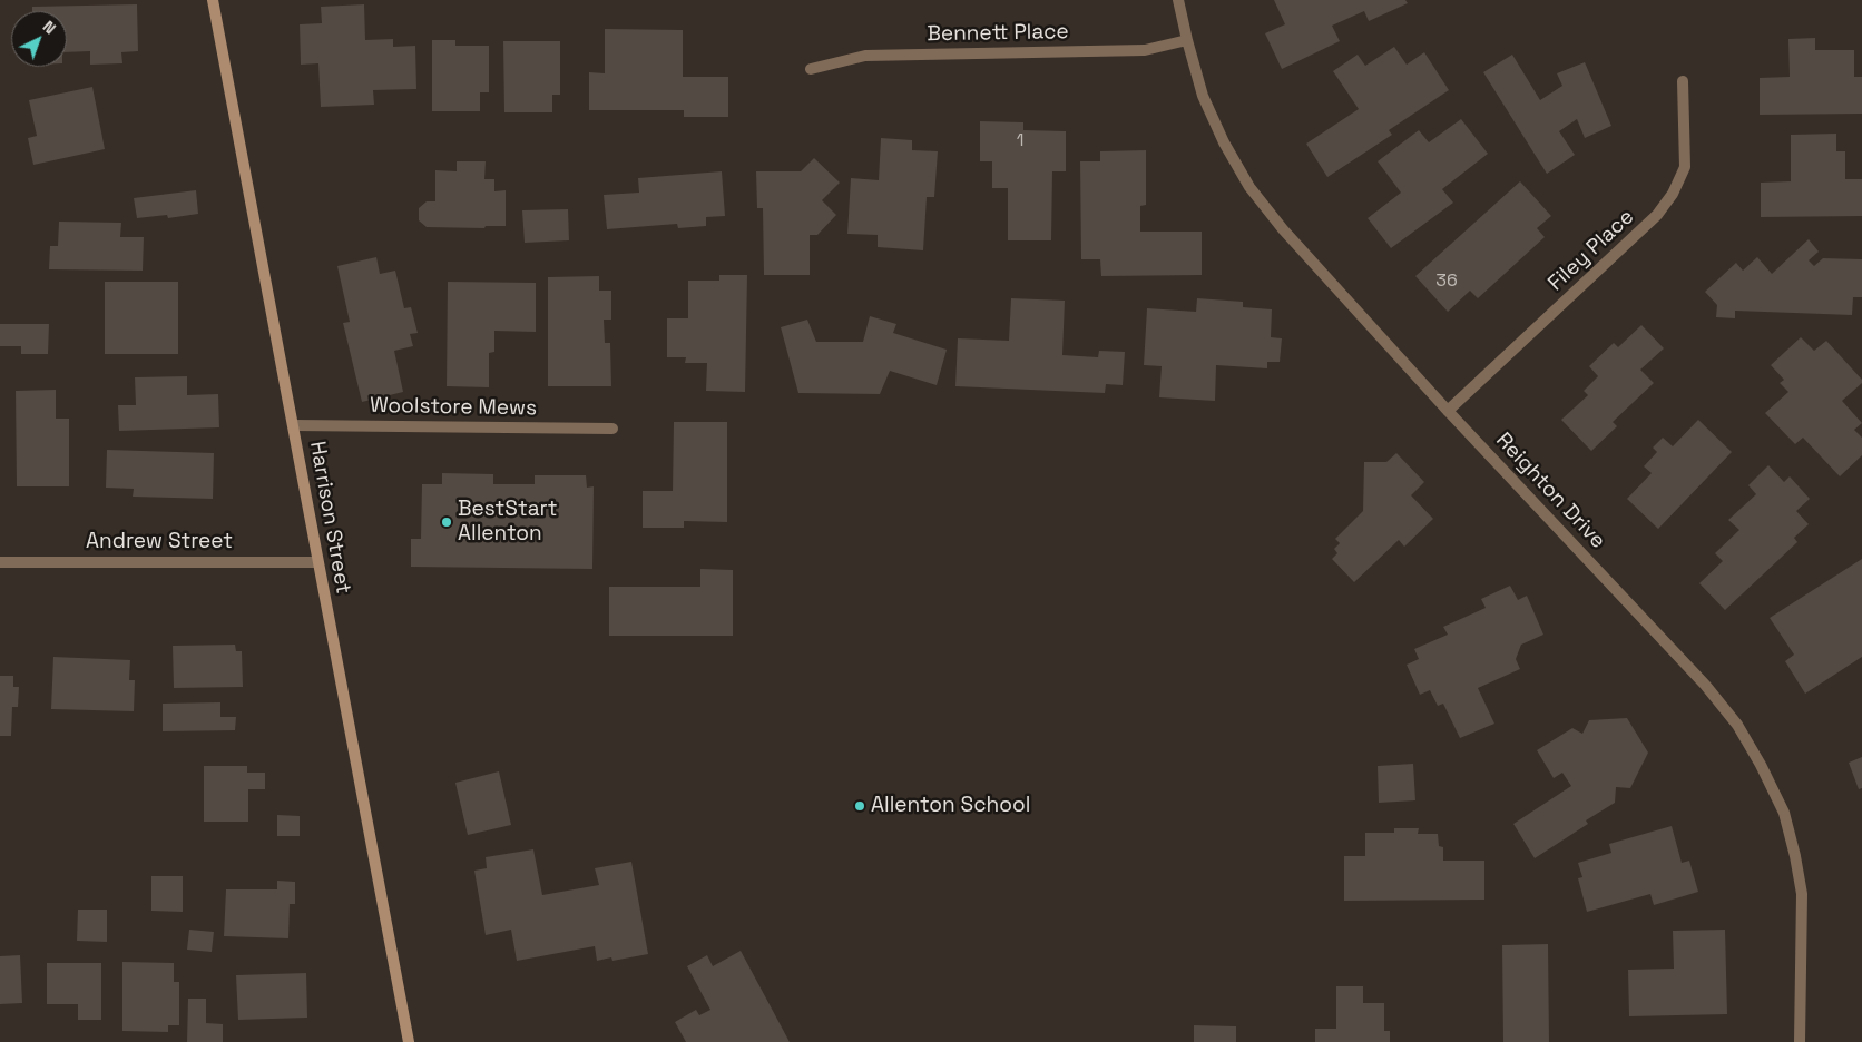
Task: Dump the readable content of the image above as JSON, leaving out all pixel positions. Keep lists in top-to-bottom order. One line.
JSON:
{"streets":{"street":["Bennett Place","Filey Place","Woolstore Mews","Reighton Drive","Harrison Street","Andrew Street"]},"crossings":[["Bennett Place","Reighton Drive"],["Filey Place","Reighton Drive"],["Woolstore Mews","Harrison Street"],["Harrison Street","Andrew Street"]],"places":["BestStart Allenton","Allenton School"],"house_numbers":["1","36"],"north":"top right"}
